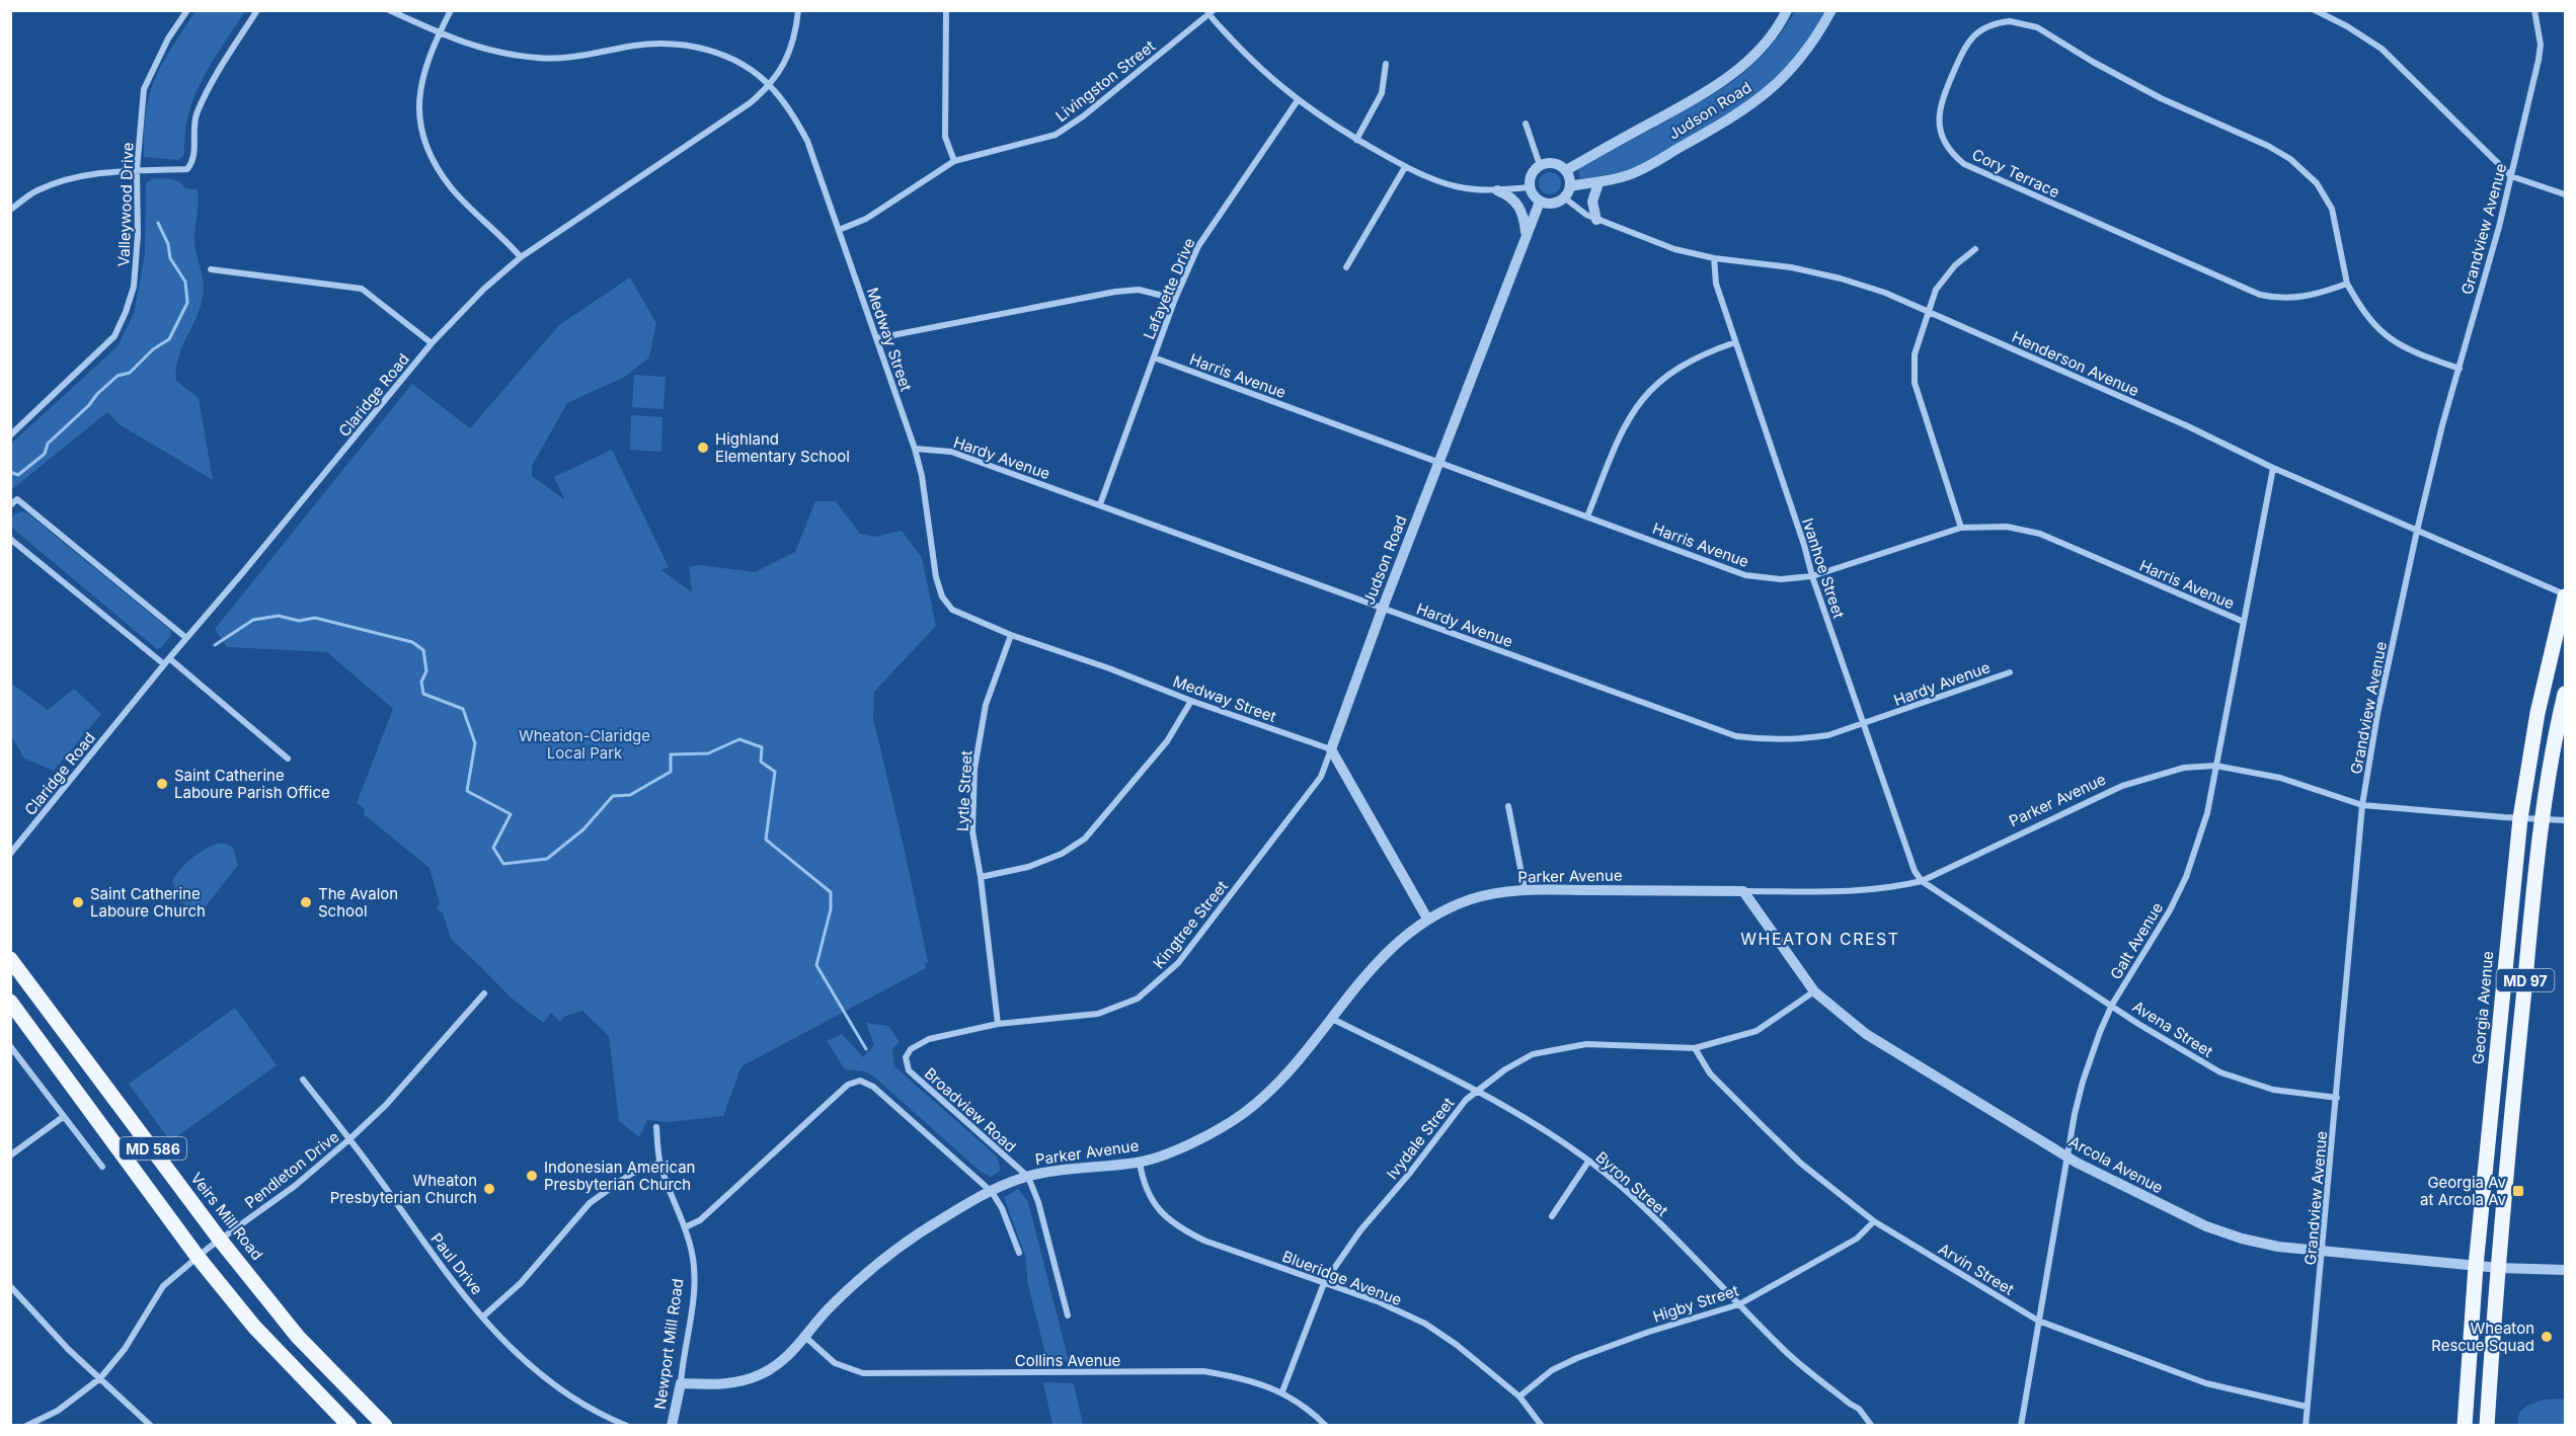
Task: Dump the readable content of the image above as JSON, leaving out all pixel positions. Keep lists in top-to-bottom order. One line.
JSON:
{"streets":{"main road":["MD 97","Georgia Avenue","MD 586","Veirs Mill Road"],"street":["Livingston Street","Judson Road","Cory Terrace","Valleywood Drive","Grandview Avenue","Lafayette Drive","Medway Street","Henderson Avenue","Harris Avenue","Claridge Road","Hardy Avenue","Ivanhoe Street","Lytle Street","Parker Avenue","Kingtree Street","Galt Avenue","Avena Street","Broadview Road","Ivydale Street","Arcola Avenue","Pendleton Drive","Byron Street","Paul Drive","Arvin Street","Blueridge Avenue","Higby Street","Newport Mill Road","Collins Avenue"]},"crossings":[["Livingston Street","Medway Street"],["Judson Road","Medway Street"],["Judson Road","Henderson Avenue"],["Judson Road","Harris Avenue"],["Judson Road","Hardy Avenue"],["Judson Road","Kingtree Street"],["Cory Terrace","Grandview Avenue"],["Grandview Avenue","Henderson Avenue"],["Grandview Avenue","Parker Avenue"],["Grandview Avenue","Avena Street"],["Grandview Avenue","Arcola Avenue"],["Grandview Avenue","Arvin Street"],["Lafayette Drive","Harris Avenue"],["Lafayette Drive","Hardy Avenue"],["Medway Street","Claridge Road"],["Medway Street","Hardy Avenue"],["Medway Street","Lytle Street"],["Medway Street","Kingtree Street"],["Henderson Avenue","Ivanhoe Street"],["Henderson Avenue","Galt Avenue"],["Henderson Avenue","Georgia Avenue"],["Harris Avenue","Ivanhoe Street"],["Harris Avenue","Galt Avenue"],["Hardy Avenue","Ivanhoe Street"],["Ivanhoe Street","Parker Avenue"],["Ivanhoe Street","Avena Street"],["Lytle Street","Kingtree Street"],["Parker Avenue","Galt Avenue"],["Parker Avenue","MD 97"],["Parker Avenue","Georgia Avenue"],["Parker Avenue","Avena Street"],["Parker Avenue","Broadview Road"],["Parker Avenue","Arcola Avenue"],["Parker Avenue","Byron Street"],["Parker Avenue","Blueridge Avenue"],["Parker Avenue","Newport Mill Road"],["Parker Avenue","Collins Avenue"],["Kingtree Street","Broadview Road"],["Galt Avenue","Avena Street"],["Galt Avenue","Arcola Avenue"],["Galt Avenue","Arvin Street"],["MD 97","Arcola Avenue"],["Georgia Avenue","Arcola Avenue"],["Ivydale Street","Arcola Avenue"],["Ivydale Street","Byron Street"],["Ivydale Street","Arvin Street"],["Ivydale Street","Blueridge Avenue"],["Ivydale Street","Collins Avenue"],["MD 586","Pendleton Drive"],["Pendleton Drive","Veirs Mill Road"],["Pendleton Drive","Paul Drive"],["Byron Street","Higby Street"],["Arvin Street","Higby Street"],["Blueridge Avenue","Higby Street"]],"districts":["WHEATON CREST"],"parks":["Wheaton-Claridge Local Park"],"places":{"other":["Highland Elementary School","Saint Catherine Laboure Parish Office","Saint Catherine Laboure Church","The Avalon School","Indonesian American Presbyterian Church","Wheaton Presbyterian Church","Wheaton Rescue Squad"],"transit":["Georgia Av at Arcola Av"]}}
